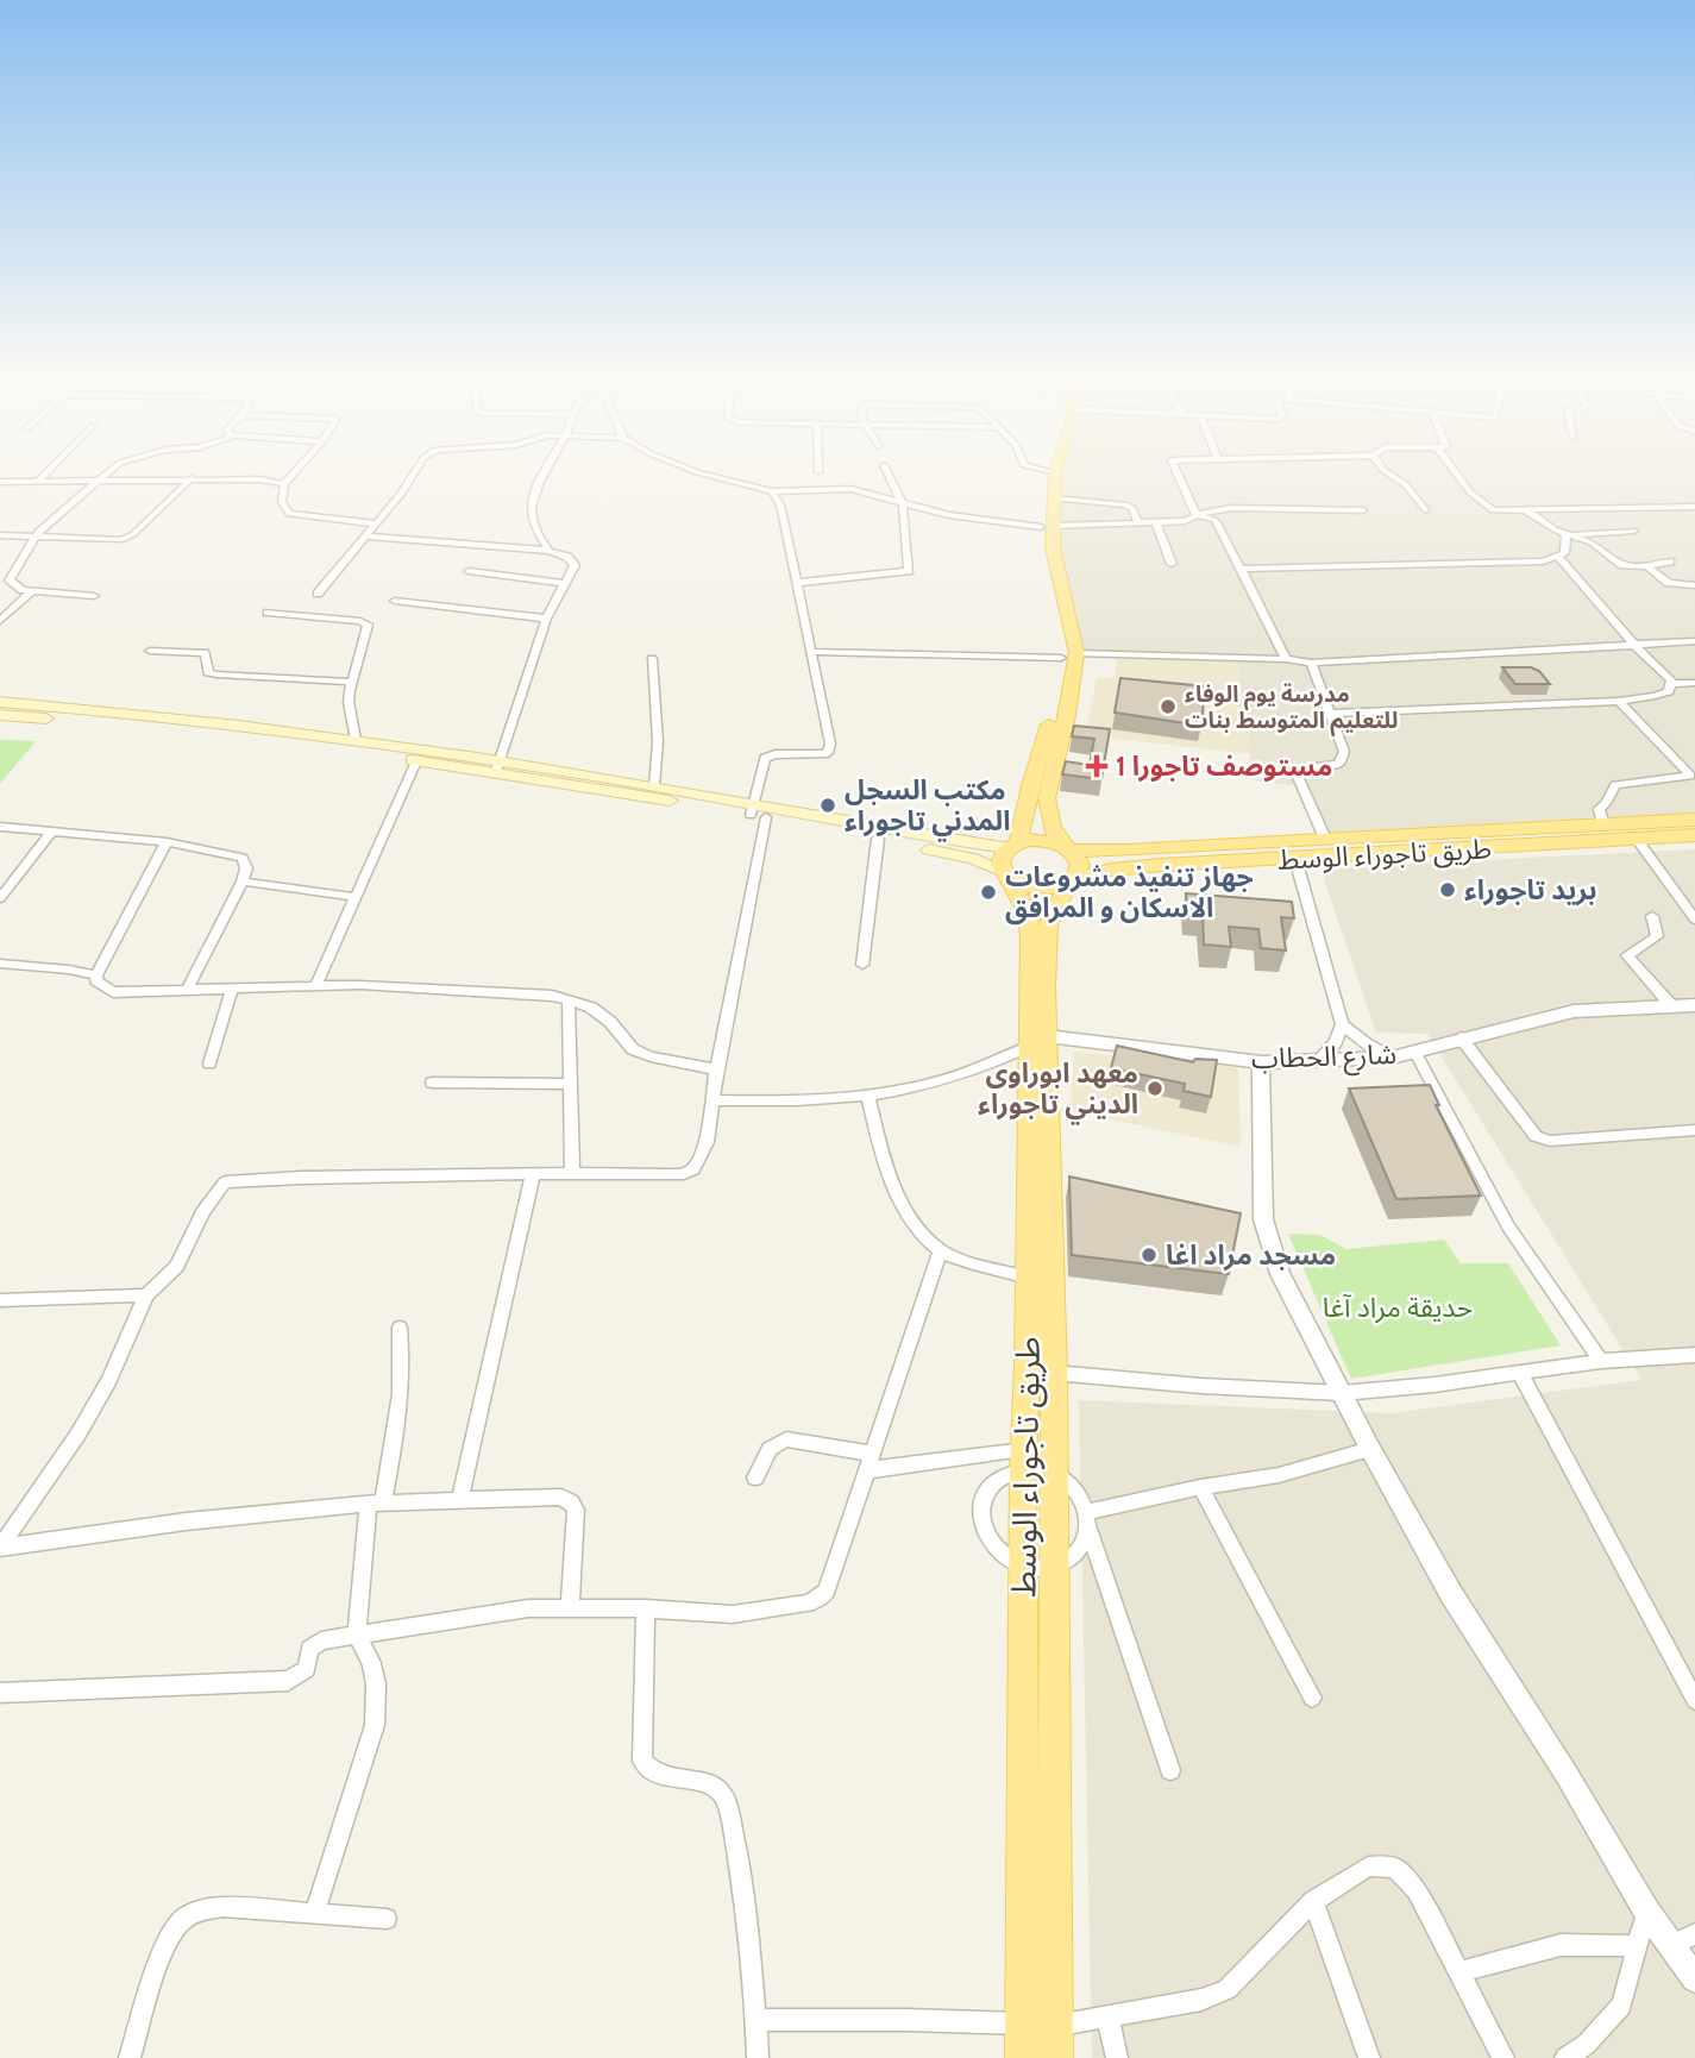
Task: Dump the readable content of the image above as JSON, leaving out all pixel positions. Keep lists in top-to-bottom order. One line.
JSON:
{"streets":{"main road":["طريق تاجوراء الوسط"],"street":["شارع الحطاب"]},"crossings":[["طريق تاجوراء الوسط","شارع الحطاب"]],"parks":["حديقة مراد آغا"],"places":{"other":["مدرسة يوم الوفاء للتعليم المتوسط بنات","مكتب السجل المدني تاجوراء","بريد تاجوراء","جهاز تنفيذ مشروعات الاسكان و المرافق","معهد ابوراوي الديني تاجوراء","مسجد مراد اغا"],"health":["مستوصف تاجورا 1"]}}
